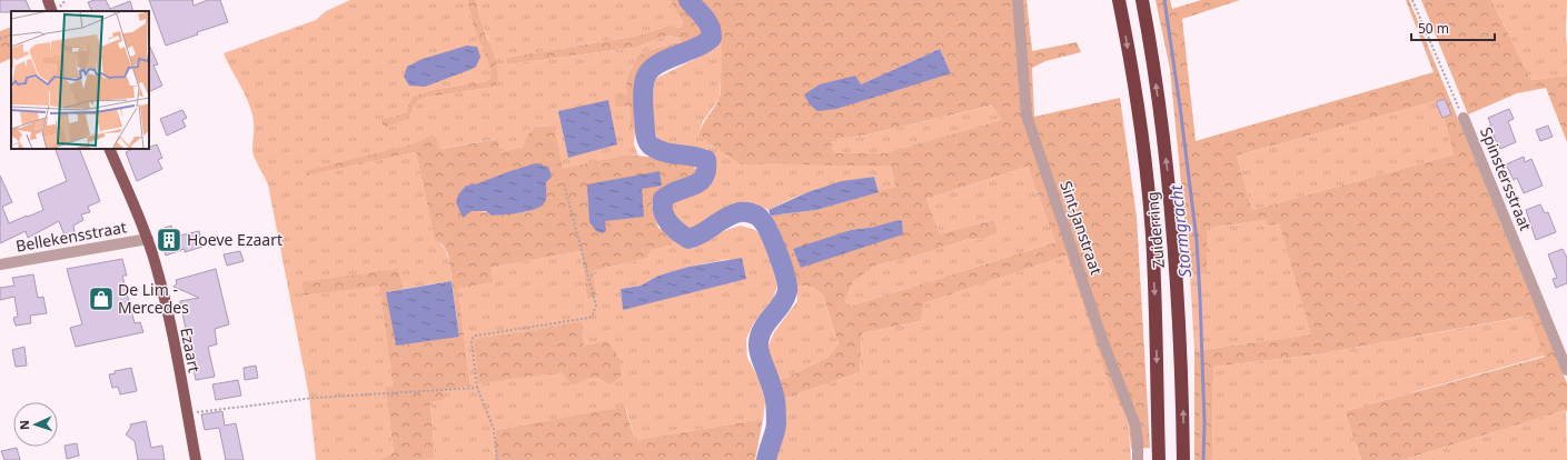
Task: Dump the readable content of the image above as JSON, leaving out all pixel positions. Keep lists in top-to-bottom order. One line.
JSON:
{"streets":{"highway":["Zuiderring"],"main road":["Ezaart"],"street":["Spinstersstraat","Sint-Janstraat","Bellekensstraat"]},"crossings":[["Bellekensstraat","Ezaart"]],"water":["Stormgracht"],"places":{"building":["Hoeve Ezaart"],"shop":["De Lim - Mercedes"]},"scale_bar":"50 m","north":"left"}
